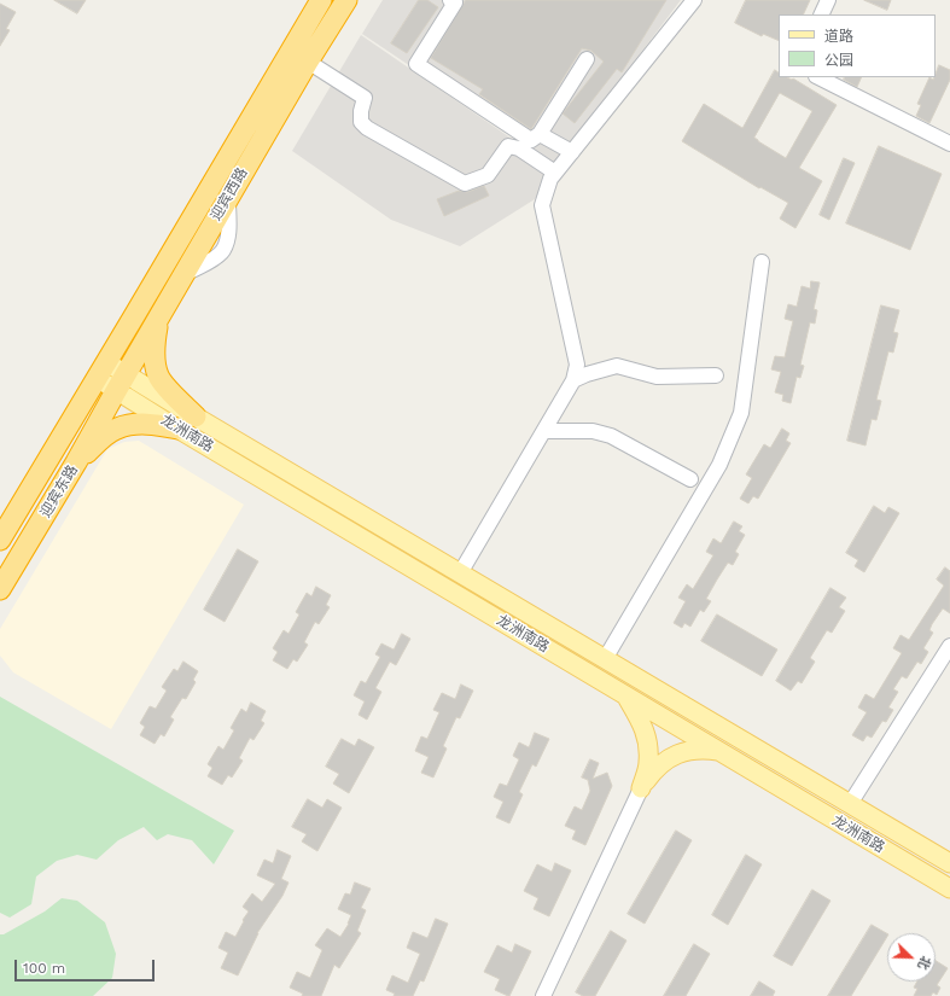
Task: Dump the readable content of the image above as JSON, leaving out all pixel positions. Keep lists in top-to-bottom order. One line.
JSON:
{"streets":{"highway":["迎宾西路","迎宾东路"],"main road":["龙洲南路"]},"crossings":[["迎宾西路","龙洲南路"],["迎宾西路","迎宾东路"],["龙洲南路","迎宾东路"]],"legend":["道路","公园"],"scale_bar":"100 m","north":"bottom right"}
